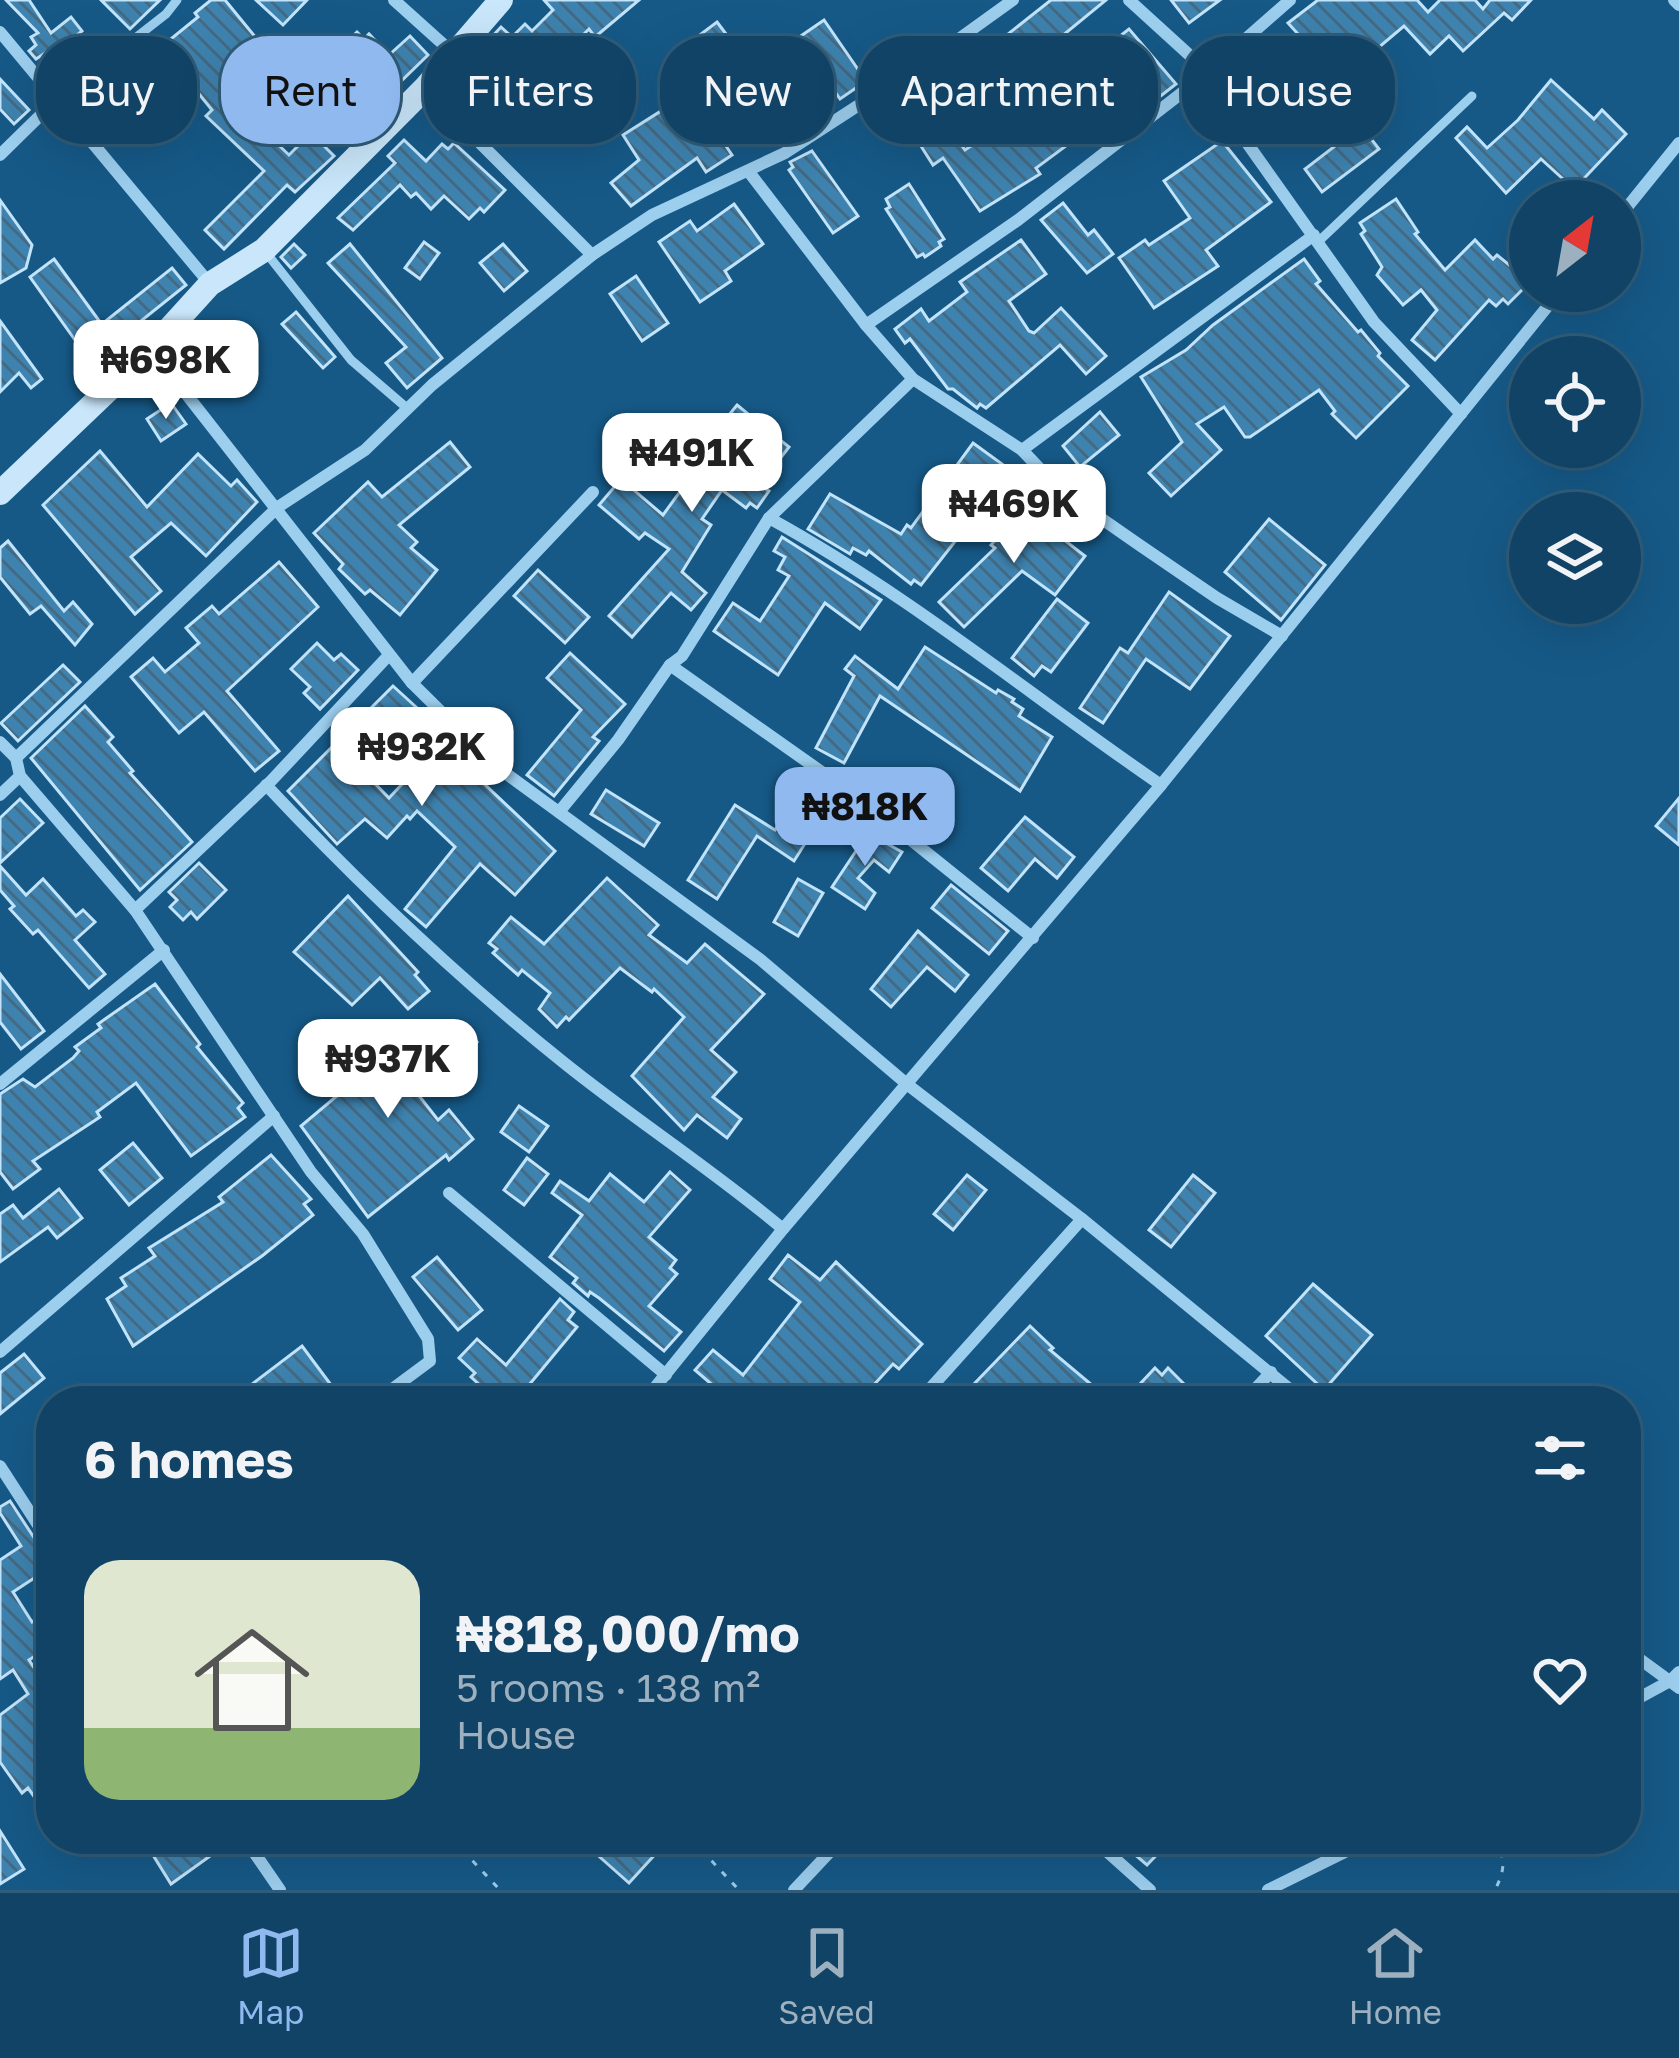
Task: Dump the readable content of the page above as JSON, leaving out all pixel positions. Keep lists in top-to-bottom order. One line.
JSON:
{"north":"top right","page":{"chip":["Buy","Rent","Filters","New","Apartment","House"],"price":["₦698K","₦491K","₦469K","₦932K","₦818K","₦937K"],"heading":"6 homes","list":[{"name":"₦818,000/mo","note":"5 rooms · 138 m² · House"}],"tabs":["Map","Saved","Home"]}}
